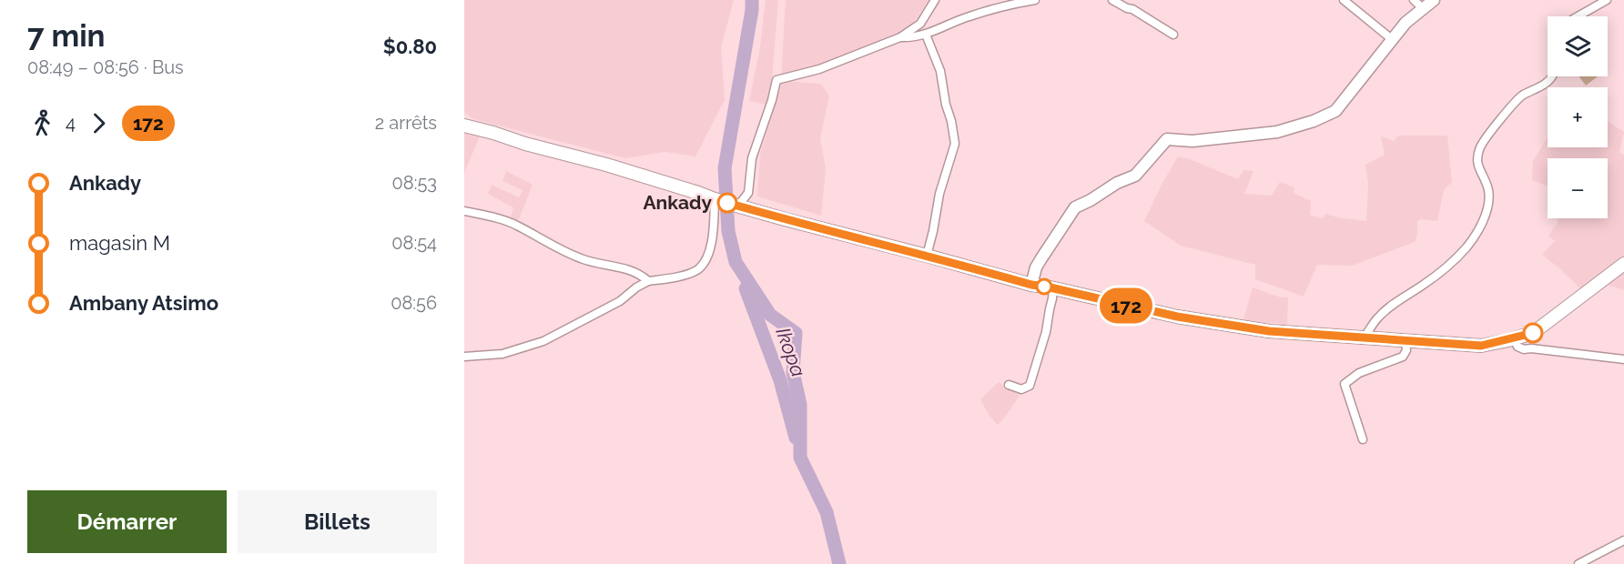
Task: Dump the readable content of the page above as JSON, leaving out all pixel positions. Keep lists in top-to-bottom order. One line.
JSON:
{"water":["Ikopa"],"places":["Ankady"],"lines":["bus line 172"],"page":{"heading":["7 min","08:49 – 08:56 · Bus","$0.80"],"on_map":"172","map_buttons":["+","−"],"legs":["4","172","2 arrêts"],"list":[{"name":"Ankady","value":"08:53"},{"name":"magasin M","value":"08:54"},{"name":"Ambany Atsimo","value":"08:56"}],"buttons":["Démarrer","Billets"]}}
